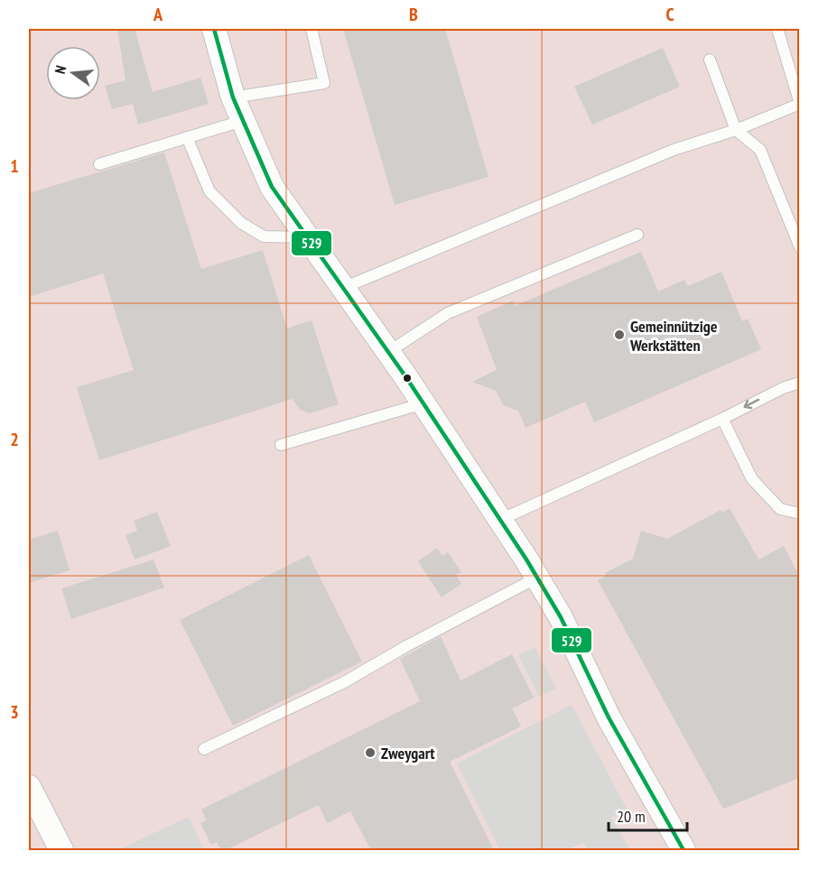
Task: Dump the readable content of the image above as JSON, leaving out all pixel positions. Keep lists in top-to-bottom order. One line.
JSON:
{"places":["Gemeinnützige Werkstätten","Zweygart"],"lines":["transit line 529"],"scale_bar":"20 m","north":"left","grid":{"columns":["A","B","C"],"rows":["1","2","3"]}}
